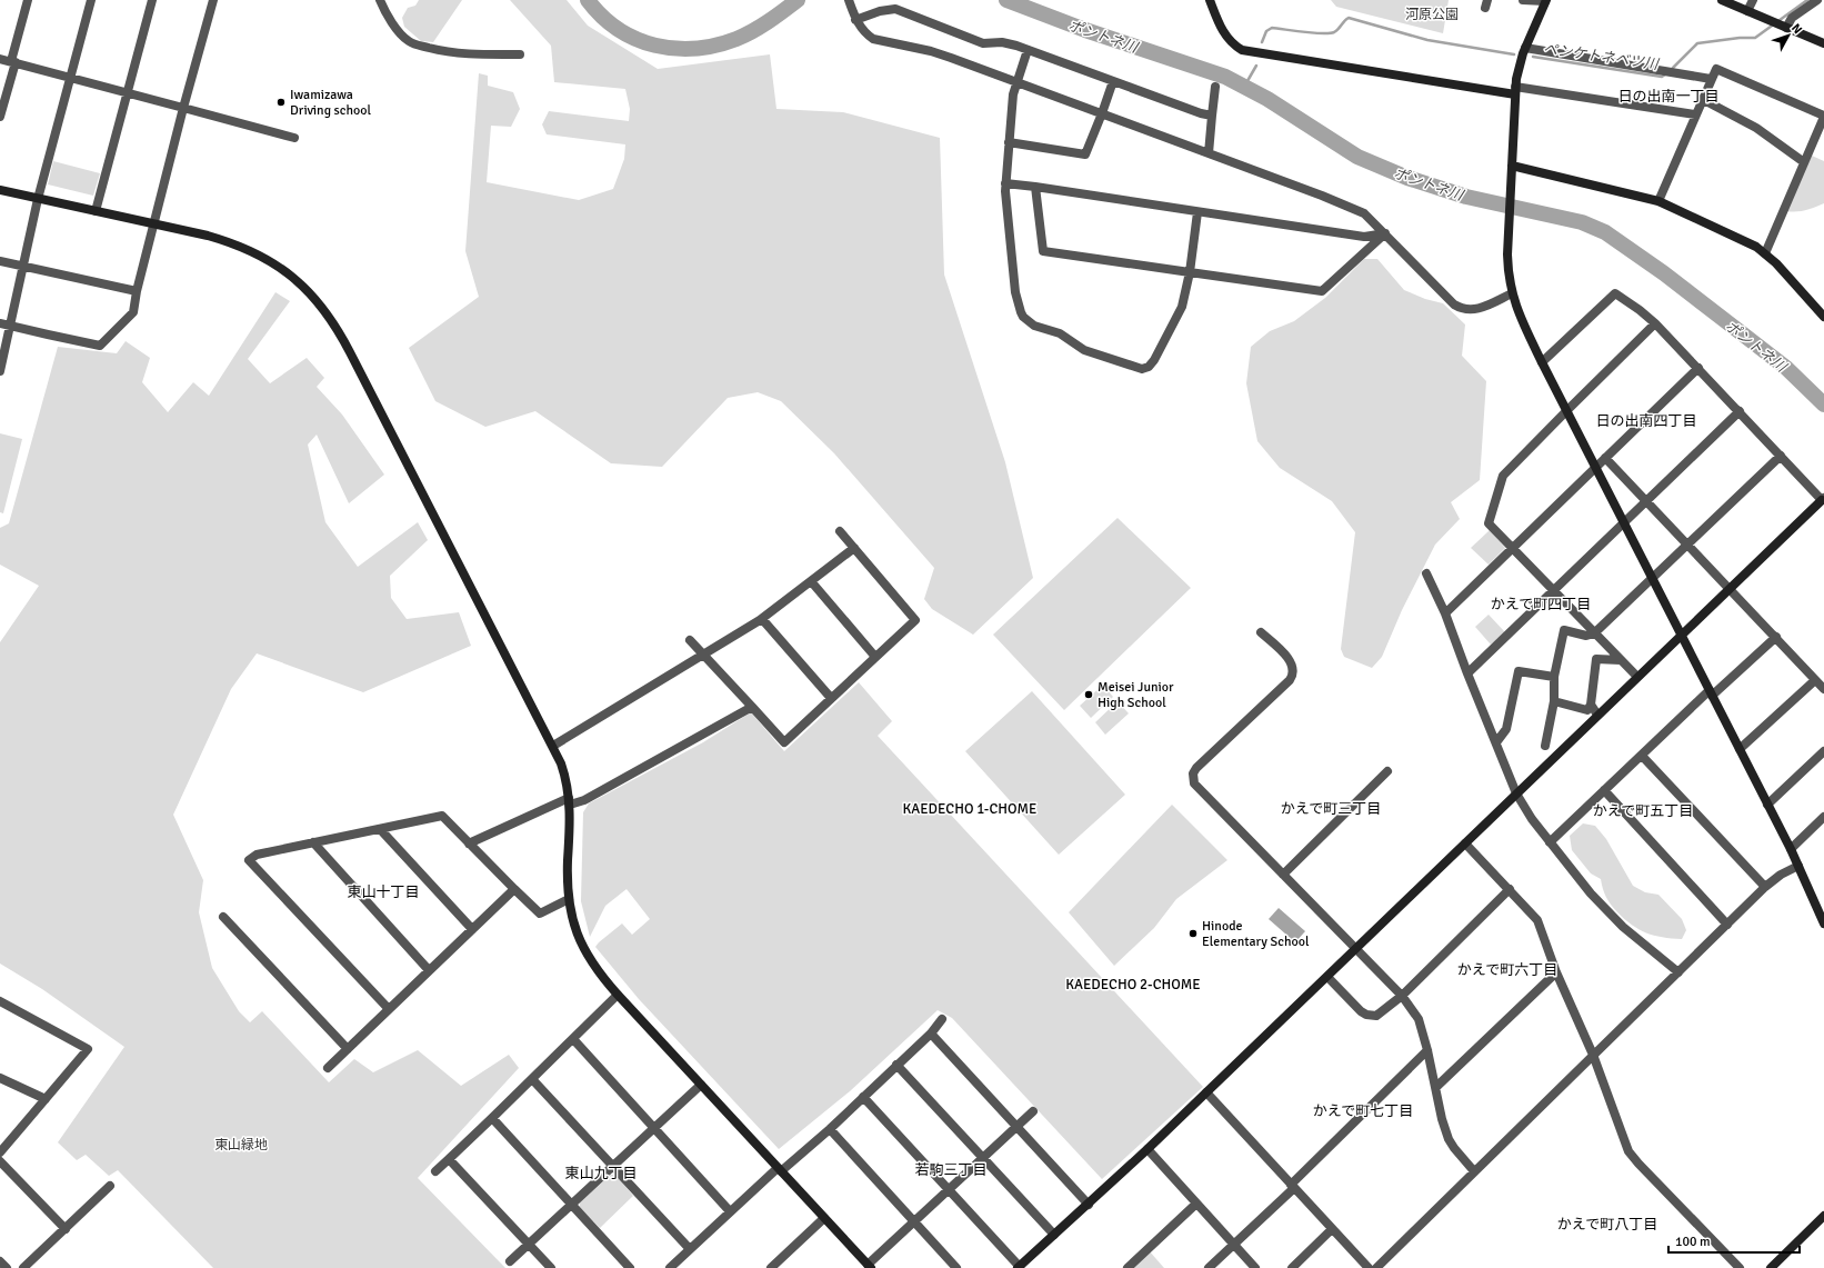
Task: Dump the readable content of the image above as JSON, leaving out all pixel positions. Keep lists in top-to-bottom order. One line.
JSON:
{"districts":["日の出南一丁目","日の出南四丁目","かえで町四丁目","KAEDECHO 1-CHOME","かえで町三丁目","かえで町五丁目","東山十丁目","かえで町六丁目","KAEDECHO 2-CHOME","かえで町七丁目","若駒三丁目","東山九丁目","かえで町八丁目"],"water":["ポントネ川","ペンケトネベツ川"],"parks":["河原公園","東山緑地"],"places":["Iwamizawa Driving school","Meisei Junior High School","Hinode Elementary School"],"scale_bar":"100 m","north":"top right"}
